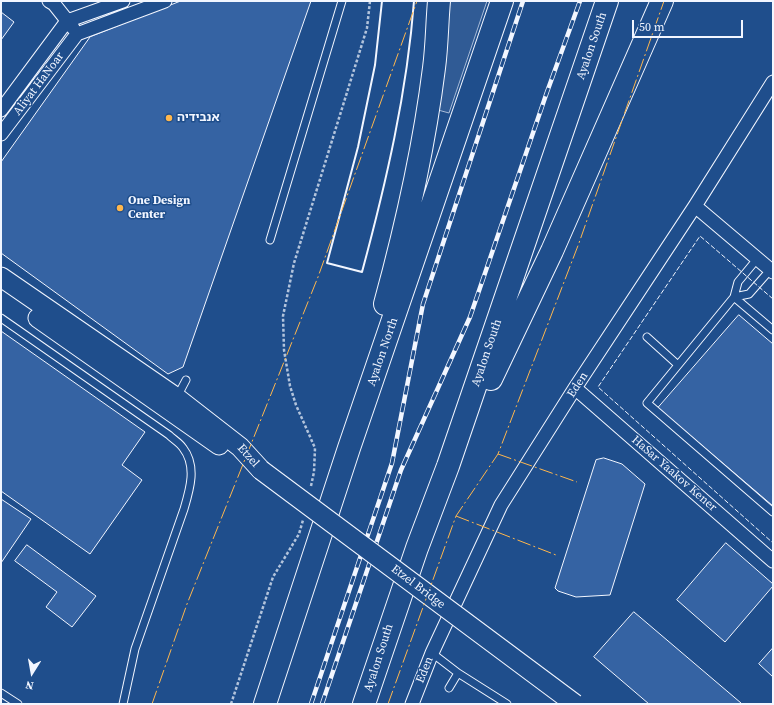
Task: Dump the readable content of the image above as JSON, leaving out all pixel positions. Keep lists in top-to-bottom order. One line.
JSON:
{"streets":{"highway":["Ayalon South","Ayalon North"],"street":["Aliyat HaNoar","Eden","Etzel","HaSar Yaakov Kener","Etzel Bridge"]},"crossings":[["Eden","HaSar Yaakov Kener"],["Etzel","Etzel Bridge"]],"places":["אנבידיה","One Design Center"],"scale_bar":"50 m","north":"bottom"}
